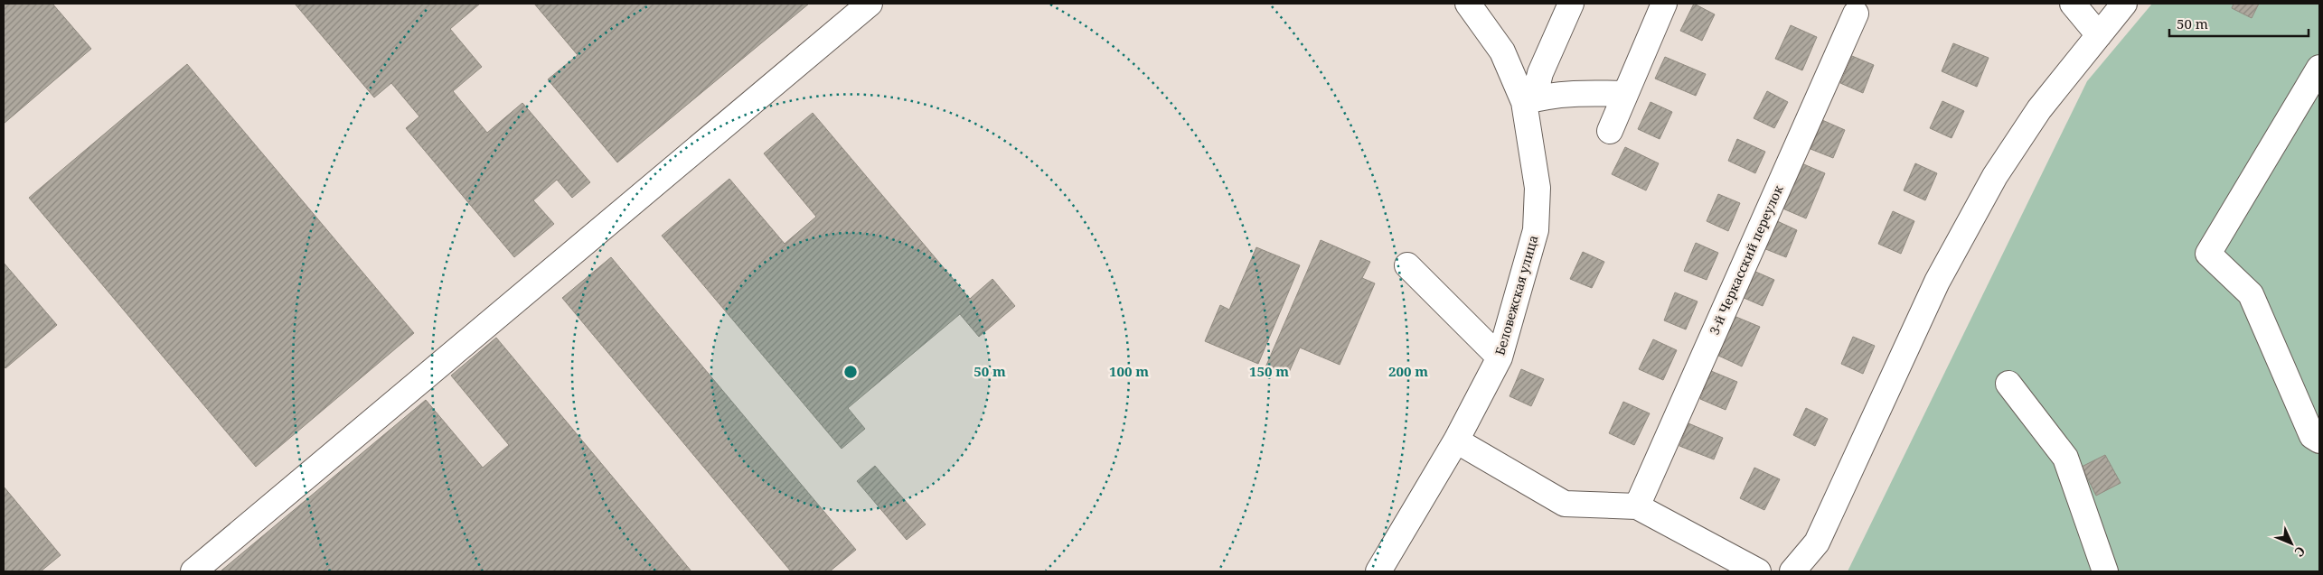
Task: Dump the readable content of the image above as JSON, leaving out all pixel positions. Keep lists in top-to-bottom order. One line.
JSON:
{"streets":{"street":["3-й Черкасский переулок","Беловежская улица"]},"scale_bar":"50 m","north":"bottom right","rings":["50 m","100 m","150 m","200 m"]}
